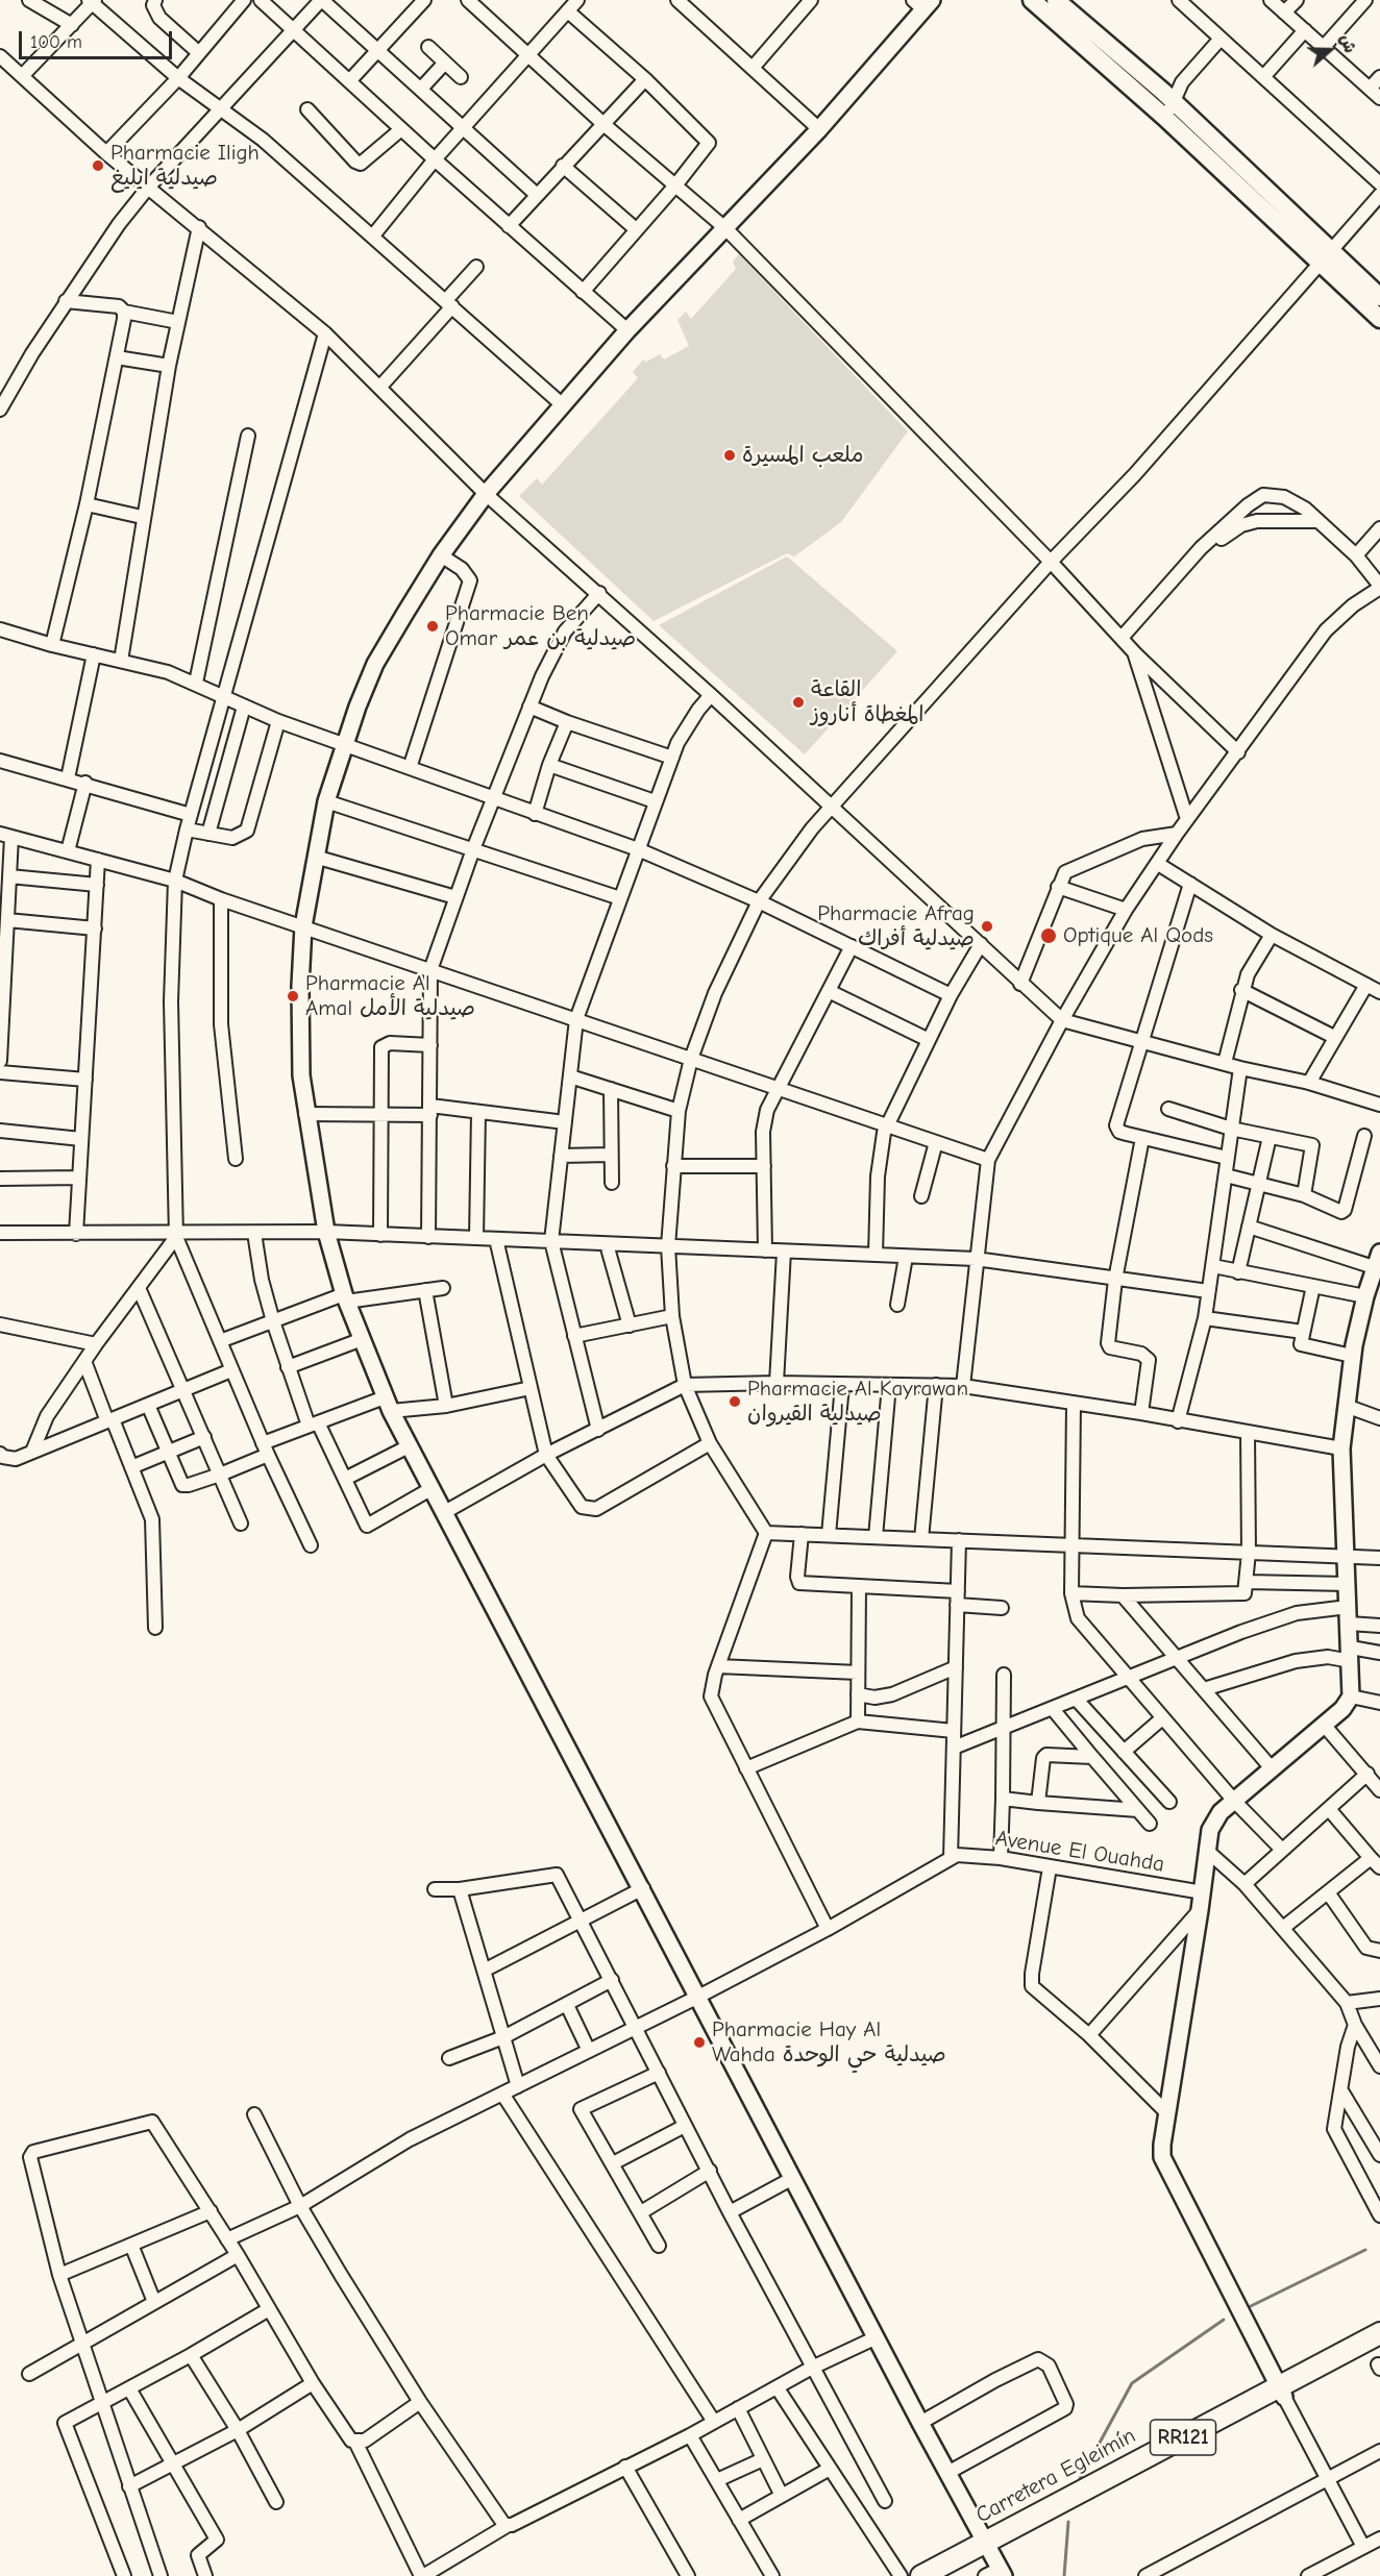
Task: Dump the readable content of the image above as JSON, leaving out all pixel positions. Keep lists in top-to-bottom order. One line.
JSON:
{"streets":{"highway":["RR121","Carretera Egleimín"],"street":["Avenue El Ouahda"]},"places":["Pharmacie Iligh صيدلية ايليغ","ملعب المسيرة","Pharmacie Ben Omar صيدلية بن عمر","القاعة المغطاة أناروز","Pharmacie Afrag صيدلية أفراك","Optique Al Qods","Pharmacie Al Amal صيدلية الأمل","Pharmacie Al Kayrawan صيدلية القيروان","Pharmacie Hay Al Wahda صيدلية حي الوحدة"],"scale_bar":"100 m","north":"right"}
